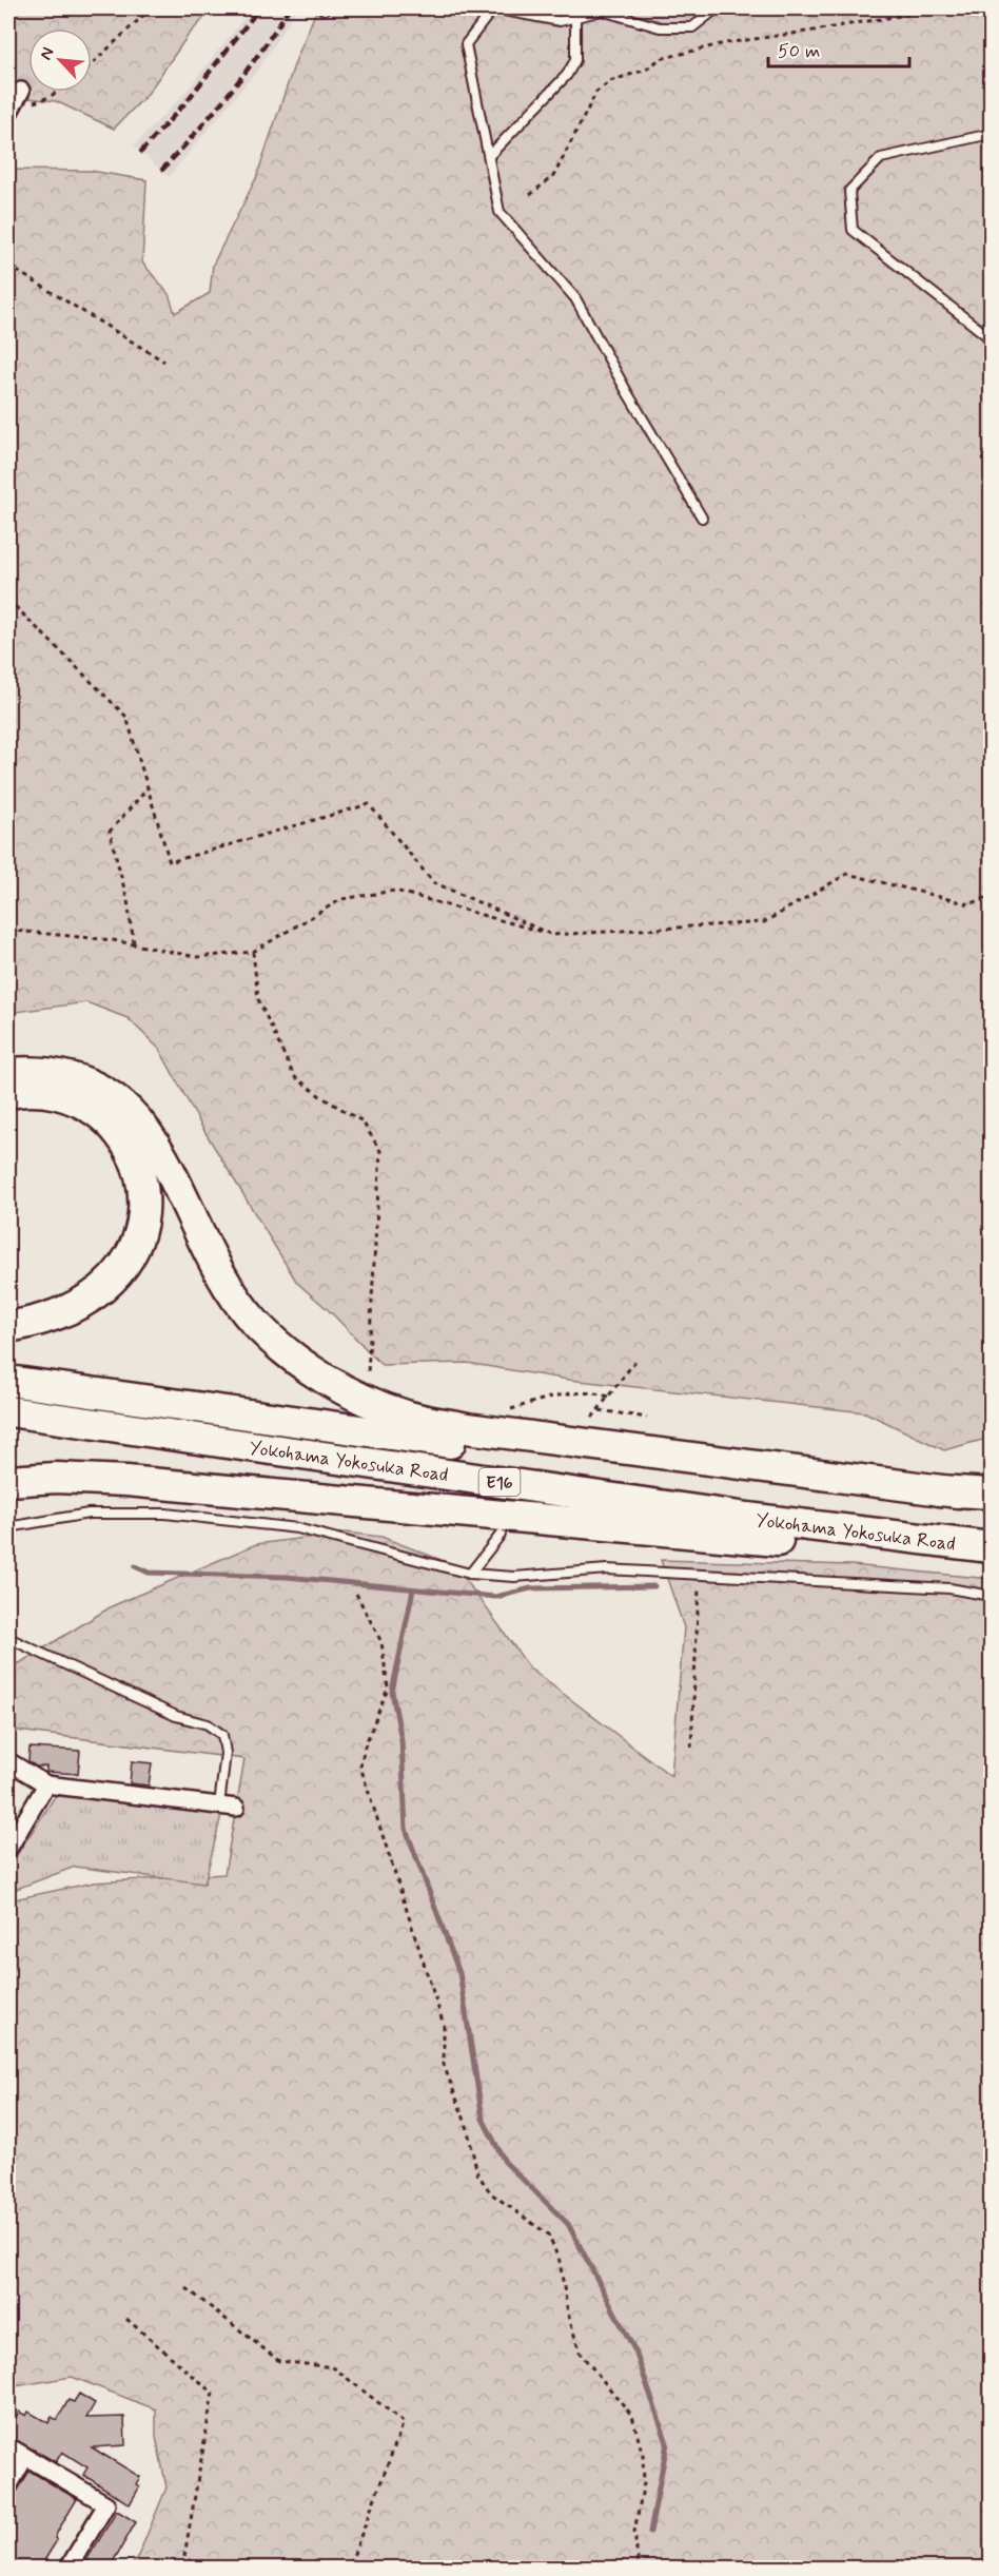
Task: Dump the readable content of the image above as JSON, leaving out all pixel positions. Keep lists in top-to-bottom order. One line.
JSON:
{"streets":{"highway":["Yokohama Yokosuka Road","E16"]},"scale_bar":"50 m","north":"top left"}
